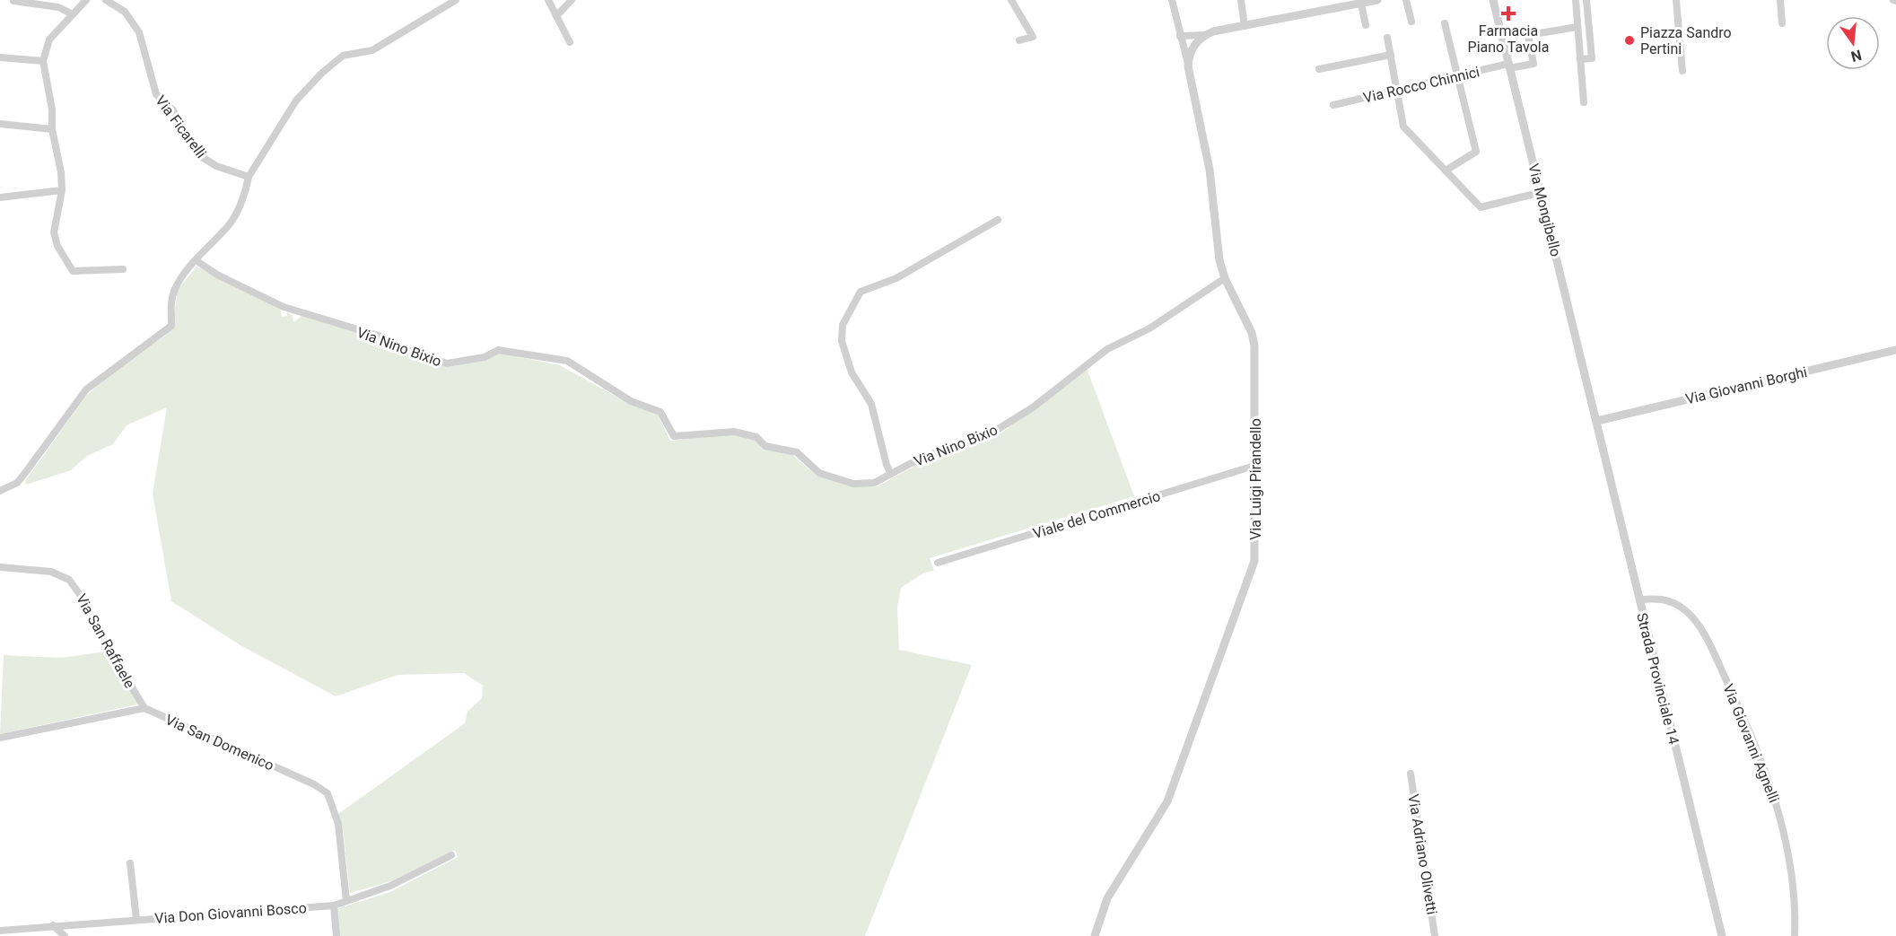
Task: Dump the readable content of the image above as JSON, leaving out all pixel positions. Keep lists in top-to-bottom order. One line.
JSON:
{"streets":{"street":["Via Rocco Chinnici","Via Ficarelli","Via Mongibello","Via Nino Bixio","Via Giovanni Borghi","Via Luigi Pirandello","Viale del Commercio","Via San Raffaele","Strada Provinciale 14","Via San Domenico","Via Giovanni Agnelli","Via Adriano Olivetti","Via Don Giovanni Bosco"]},"crossings":[["Via Rocco Chinnici","Via Mongibello"],["Via Mongibello","Via Giovanni Borghi"],["Via Mongibello","Strada Provinciale 14"],["Via Nino Bixio","Via Luigi Pirandello"],["Via Giovanni Borghi","Strada Provinciale 14"],["Via Luigi Pirandello","Viale del Commercio"],["Via San Raffaele","Via San Domenico"],["Strada Provinciale 14","Via Giovanni Agnelli"],["Via San Domenico","Via Don Giovanni Bosco"]],"places":{"health":["Farmacia Piano Tavola"],"other":["Piazza Sandro Pertini"]},"north":"bottom"}
